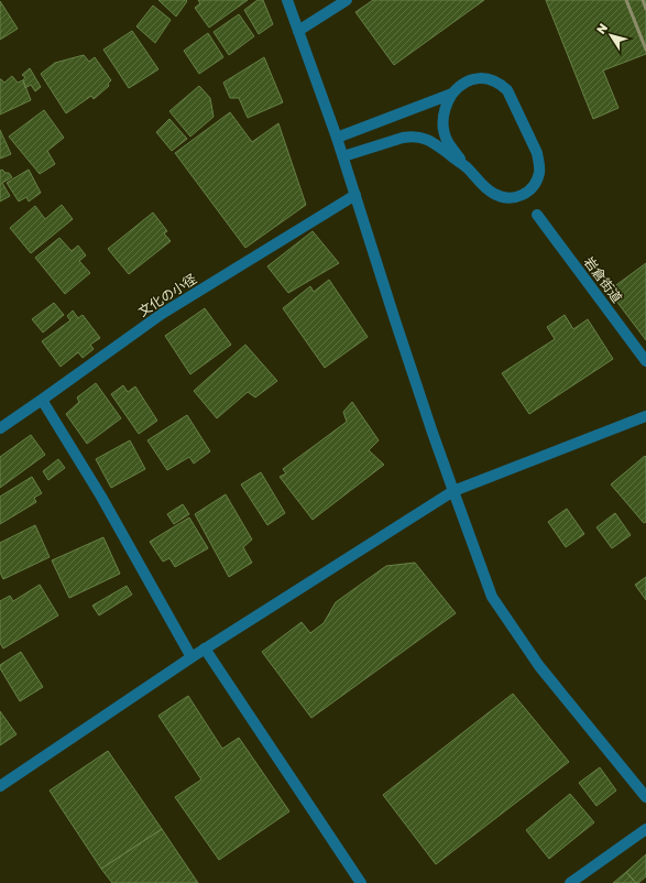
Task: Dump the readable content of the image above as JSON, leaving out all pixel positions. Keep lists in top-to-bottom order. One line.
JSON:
{"streets":{"street":["岩倉街道","文化の小径"]},"north":"top left"}
